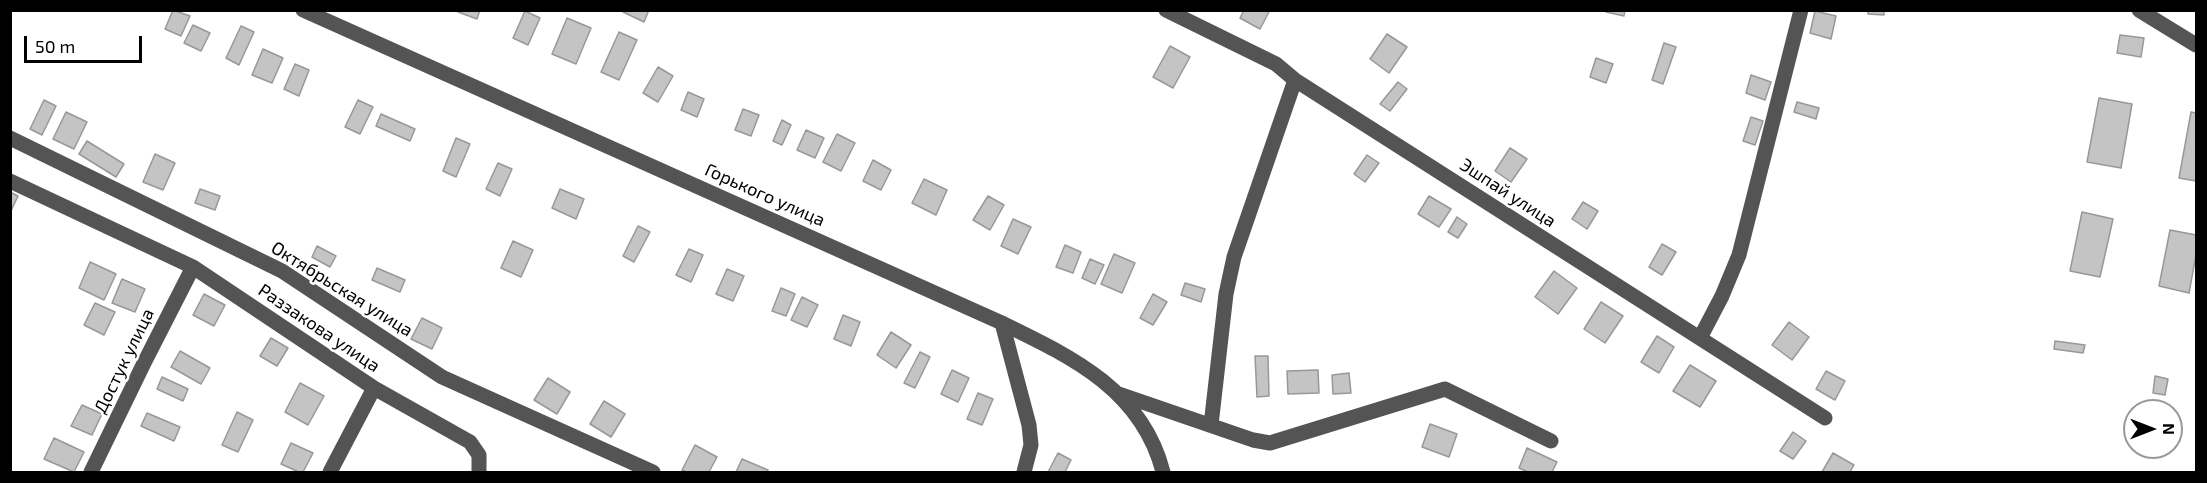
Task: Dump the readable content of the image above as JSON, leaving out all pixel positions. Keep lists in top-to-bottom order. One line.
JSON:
{"streets":{"street":["Эшпай улица","Горького улица","Октябрьская улица","Раззакова улица","Достук улица"]},"crossings":[["Раззакова улица","Достук улица"]],"scale_bar":"50 m","north":"right"}
